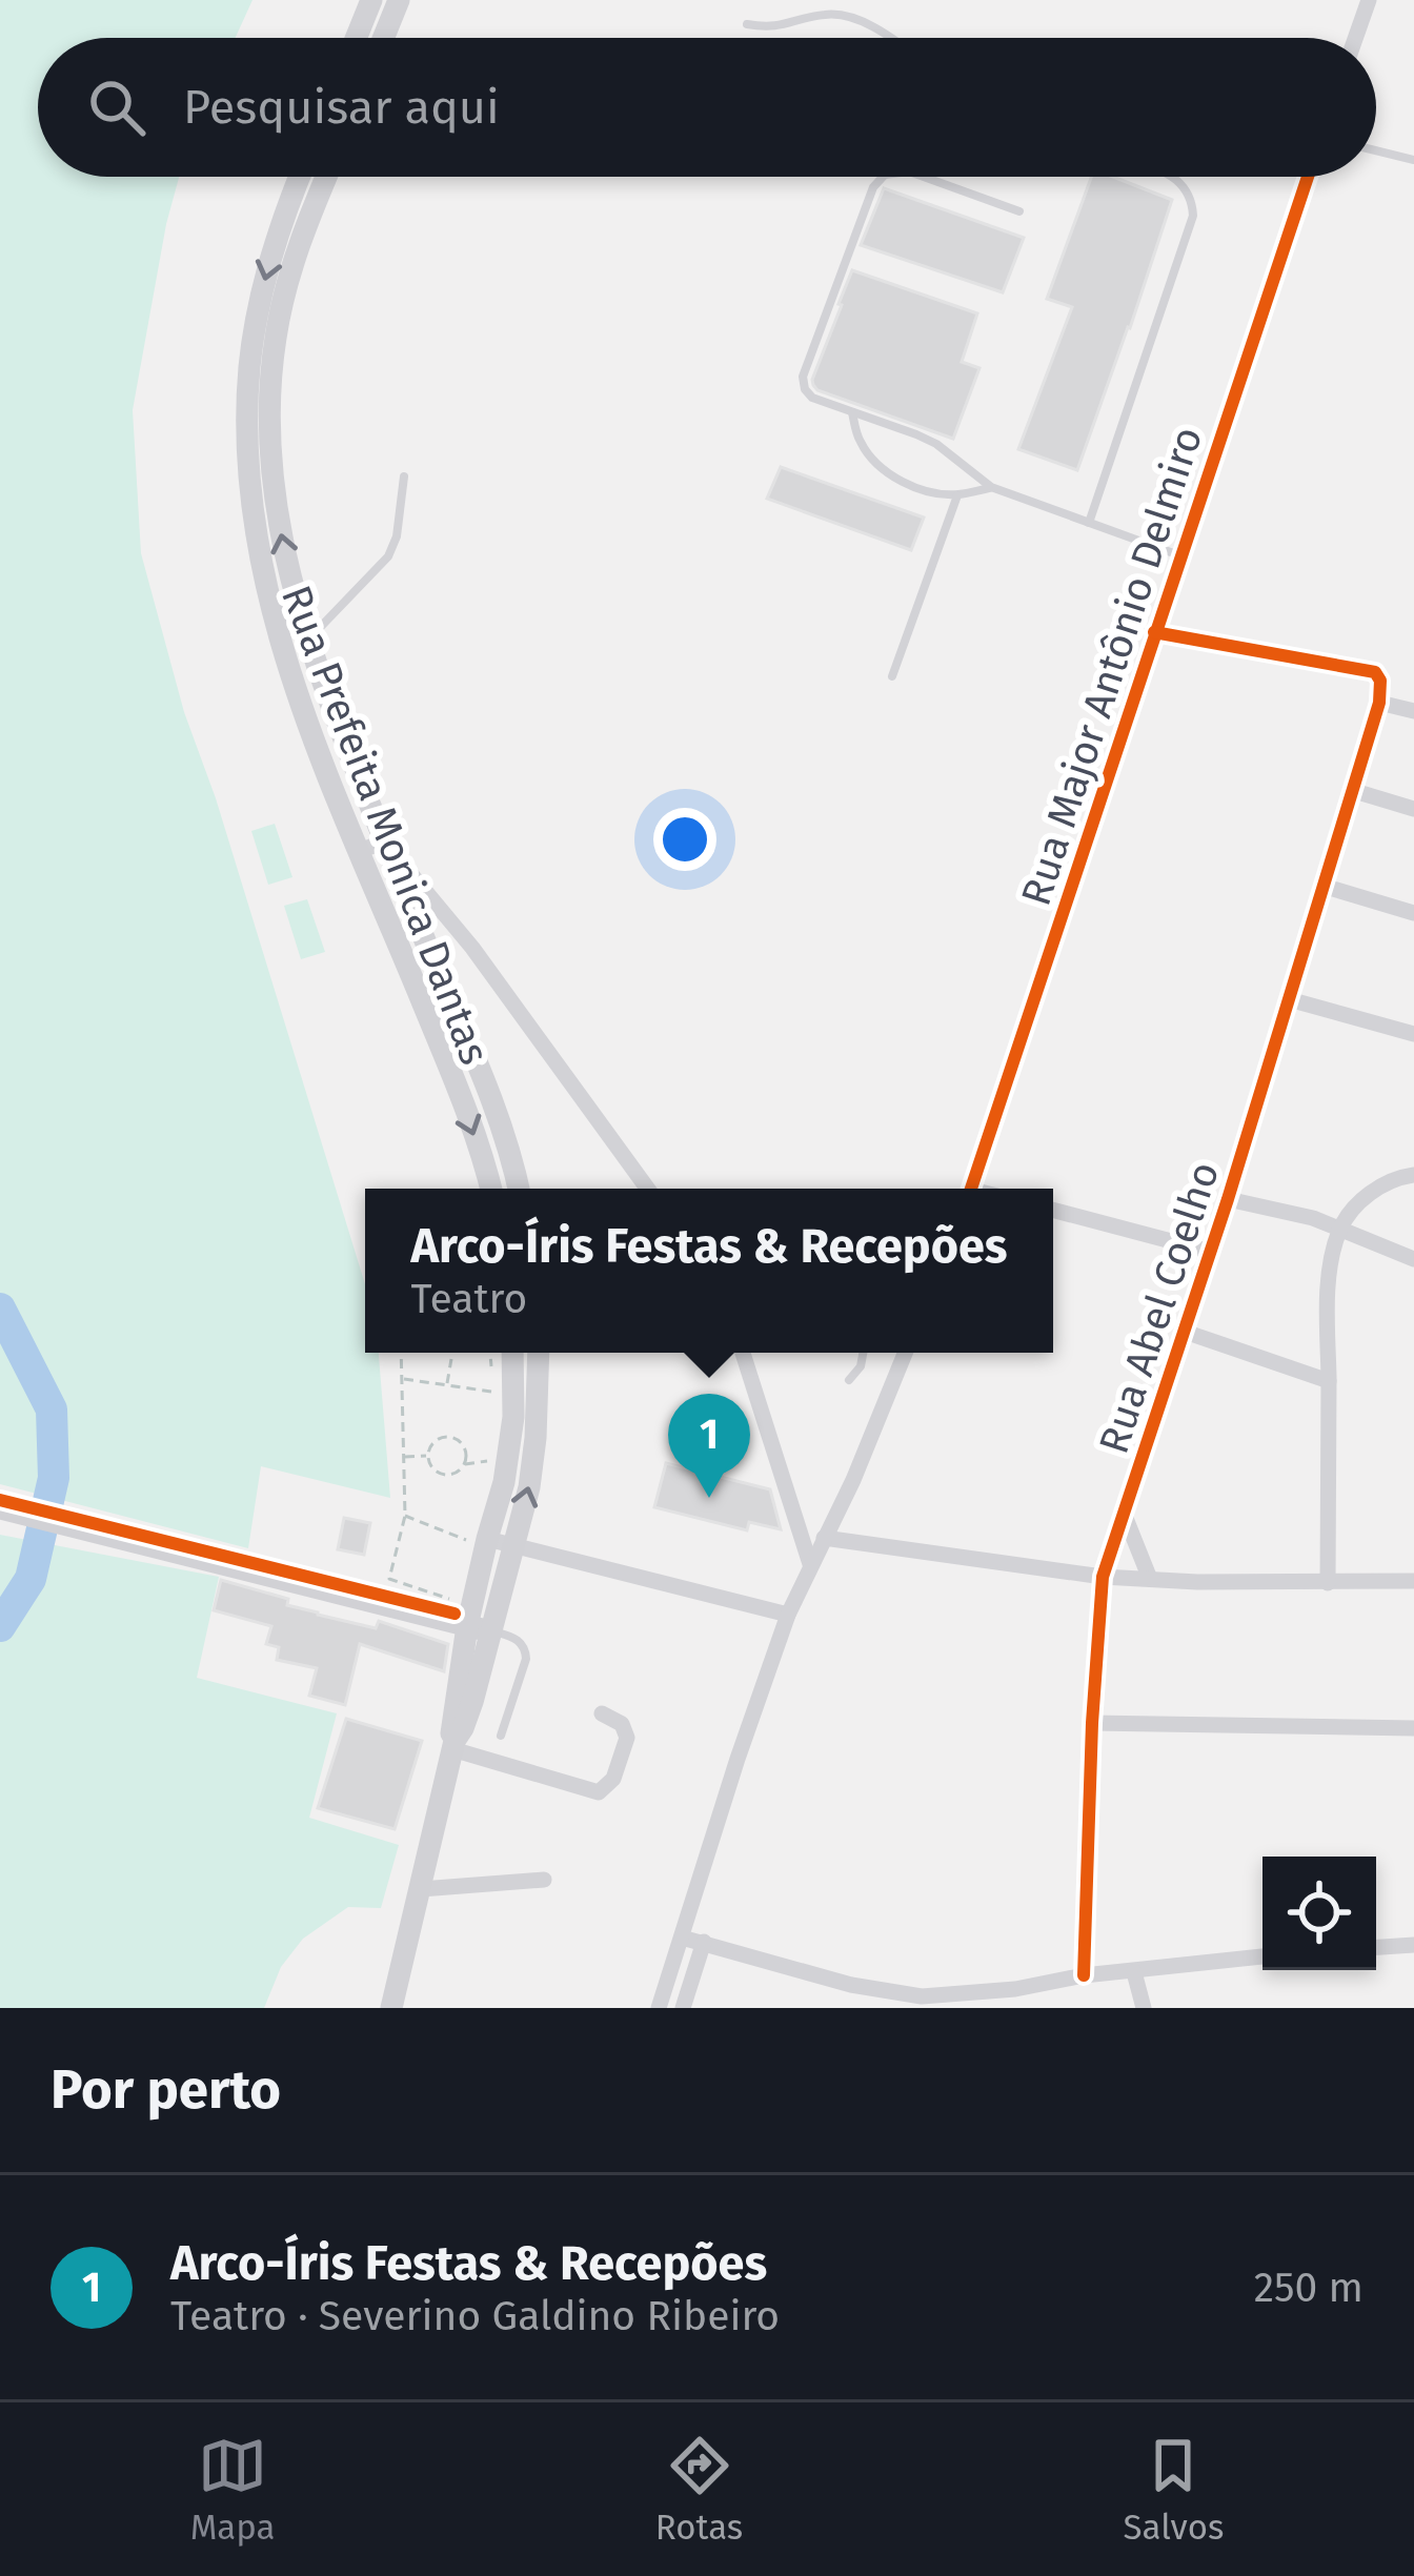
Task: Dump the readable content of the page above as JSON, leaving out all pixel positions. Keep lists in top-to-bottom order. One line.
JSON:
{"streets":{"main road":["Rua Prefeita Monica Dantas"],"street":["Rua Major Antônio Delmiro","Rua Abel Coelho"]},"crossings":[["Rua Major Antônio Delmiro","Rua Abel Coelho"]],"page":{"search":"Pesquisar aqui","popup":["Arco-Íris Festas & Recepões","Teatro"],"pins":"1","heading":"Por perto","list":[{"mark":"1","name":"Arco-Íris Festas & Recepões","note":"Teatro · Severino Galdino Ribeiro","value":"250 m"}],"nav":["Mapa","Rotas","Salvos"]}}
